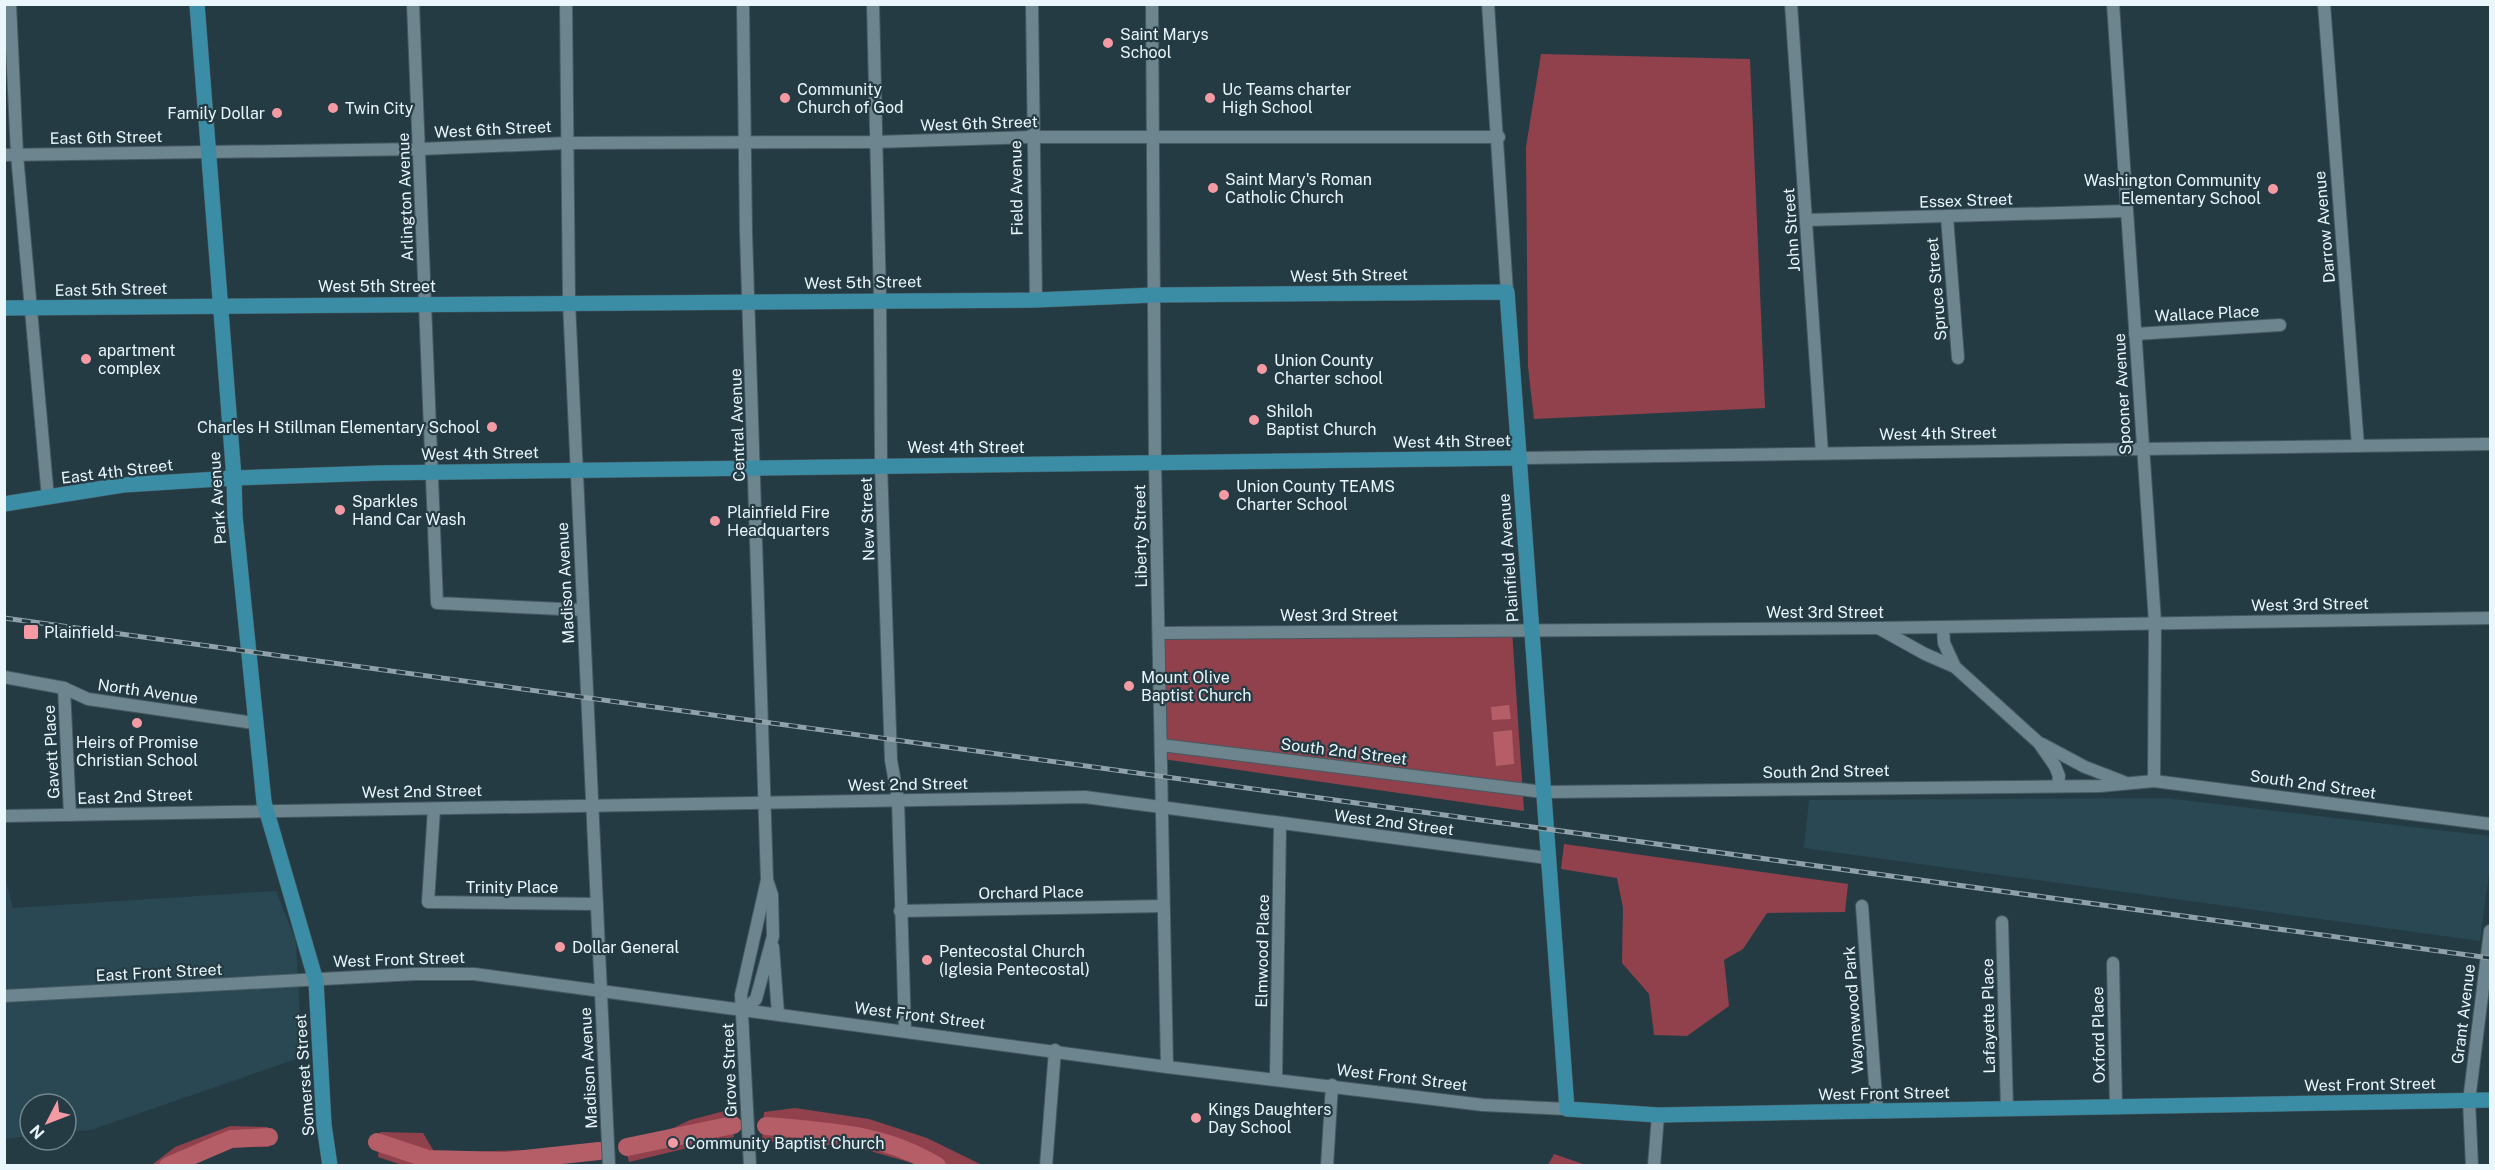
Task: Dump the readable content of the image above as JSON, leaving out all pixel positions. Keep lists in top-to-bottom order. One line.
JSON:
{"streets":{"main road":["West 5th Street","East 5th Street","West 4th Street","East 4th Street","Park Avenue","Plainfield Avenue","West Front Street","Somerset Street"],"street":["West 6th Street","East 6th Street","Field Avenue","Arlington Avenue","Essex Street","Darrow Avenue","John Street","Spruce Street","Wallace Place","Spooner Avenue","Central Avenue","New Street","Liberty Street","Madison Avenue","West 3rd Street","North Avenue","South 2nd Street","Gavett Place","West 2nd Street","East 2nd Street","Trinity Place","Orchard Place","Elmwood Place","East Front Street","Waynewood Park","Grant Avenue","Lafayette Place","Oxford Place","Grove Street"]},"crossings":[["West 6th Street","East 6th Street"],["West 6th Street","Field Avenue"],["West 6th Street","Arlington Avenue"],["West 6th Street","Central Avenue"],["West 6th Street","Park Avenue"],["West 6th Street","New Street"],["West 6th Street","Liberty Street"],["West 6th Street","Plainfield Avenue"],["West 6th Street","Madison Avenue"],["East 6th Street","Park Avenue"],["Field Avenue","West 5th Street"],["Arlington Avenue","West 5th Street"],["Arlington Avenue","West 4th Street"],["Arlington Avenue","Madison Avenue"],["Essex Street","John Street"],["Essex Street","Spruce Street"],["Essex Street","Spooner Avenue"],["Darrow Avenue","West 4th Street"],["John Street","West 4th Street"],["West 5th Street","East 5th Street"],["West 5th Street","Central Avenue"],["West 5th Street","Park Avenue"],["West 5th Street","New Street"],["West 5th Street","Liberty Street"],["West 5th Street","Plainfield Avenue"],["West 5th Street","Madison Avenue"],["East 5th Street","Park Avenue"],["Wallace Place","Spooner Avenue"],["Spooner Avenue","West 4th Street"],["Spooner Avenue","West 3rd Street"],["Spooner Avenue","South 2nd Street"],["Central Avenue","West 4th Street"],["Central Avenue","West 2nd Street"],["Central Avenue","West Front Street"],["Central Avenue","Grove Street"],["West 4th Street","East 4th Street"],["West 4th Street","Park Avenue"],["West 4th Street","New Street"],["West 4th Street","Liberty Street"],["West 4th Street","Plainfield Avenue"],["West 4th Street","Madison Avenue"],["East 4th Street","Park Avenue"],["Park Avenue","North Avenue"],["Park Avenue","West 2nd Street"],["Park Avenue","East 2nd Street"],["Park Avenue","West Front Street"],["Park Avenue","East Front Street"],["Park Avenue","Somerset Street"],["New Street","West 2nd Street"],["New Street","Orchard Place"],["New Street","West Front Street"],["Liberty Street","West 3rd Street"],["Liberty Street","South 2nd Street"],["Liberty Street","West 2nd Street"],["Liberty Street","Orchard Place"],["Liberty Street","West Front Street"],["Plainfield Avenue","West 3rd Street"],["Plainfield Avenue","South 2nd Street"],["Plainfield Avenue","West 2nd Street"],["Plainfield Avenue","West Front Street"],["Madison Avenue","West 2nd Street"],["Madison Avenue","Trinity Place"],["Madison Avenue","West Front Street"],["North Avenue","Gavett Place"],["Gavett Place","East 2nd Street"],["West 2nd Street","East 2nd Street"],["West 2nd Street","Trinity Place"],["West 2nd Street","Elmwood Place"],["Elmwood Place","West Front Street"],["West Front Street","East Front Street"],["West Front Street","Waynewood Park"],["West Front Street","Grant Avenue"],["West Front Street","Lafayette Place"],["West Front Street","Oxford Place"],["West Front Street","Grove Street"],["West Front Street","Somerset Street"],["East Front Street","Somerset Street"]],"places":{"other":["Saint Marys School","Community Church of God","Uc Teams charter High School","Twin City","Family Dollar","Saint Mary's Roman Catholic Church","Washington Community Elementary School","apartment complex","Union County Charter school","Shiloh Baptist Church","Charles H Stillman Elementary School","Union County TEAMS Charter School","Sparkles Hand Car Wash","Plainfield Fire Headquarters","Mount Olive Baptist Church","Heirs of Promise Christian School","Dollar General","Pentecostal Church (Iglesia Pentecostal)","Kings Daughters Day School","Community Baptist Church"],"transit":["Plainfield"]},"north":"bottom left"}
